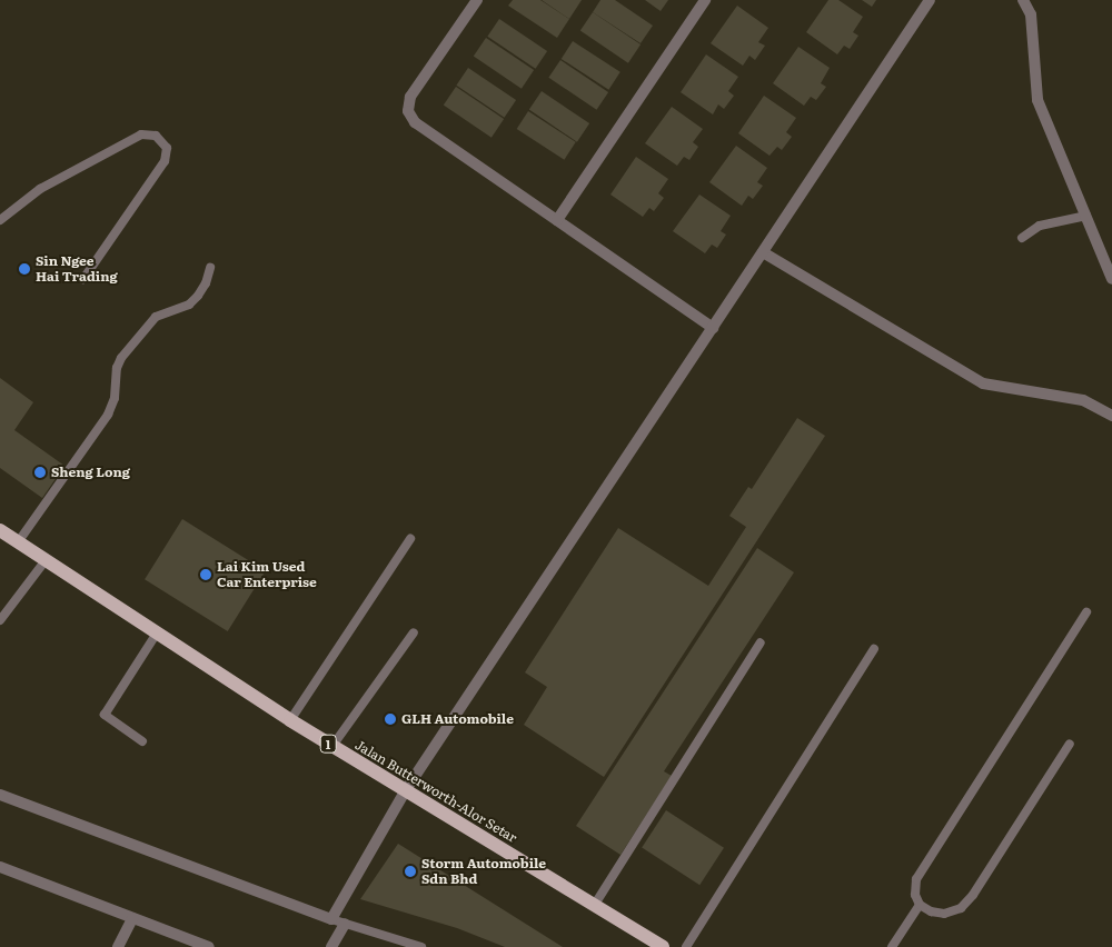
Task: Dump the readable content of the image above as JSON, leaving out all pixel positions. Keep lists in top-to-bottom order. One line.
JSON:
{"streets":{"main road":["1","Jalan Butterworth-Alor Setar"]},"places":["Sin Ngee Hai Trading","Sheng Long","Lai Kim Used Car Enterprise","GLH Automobile","Storm Automobile Sdn Bhd"]}
